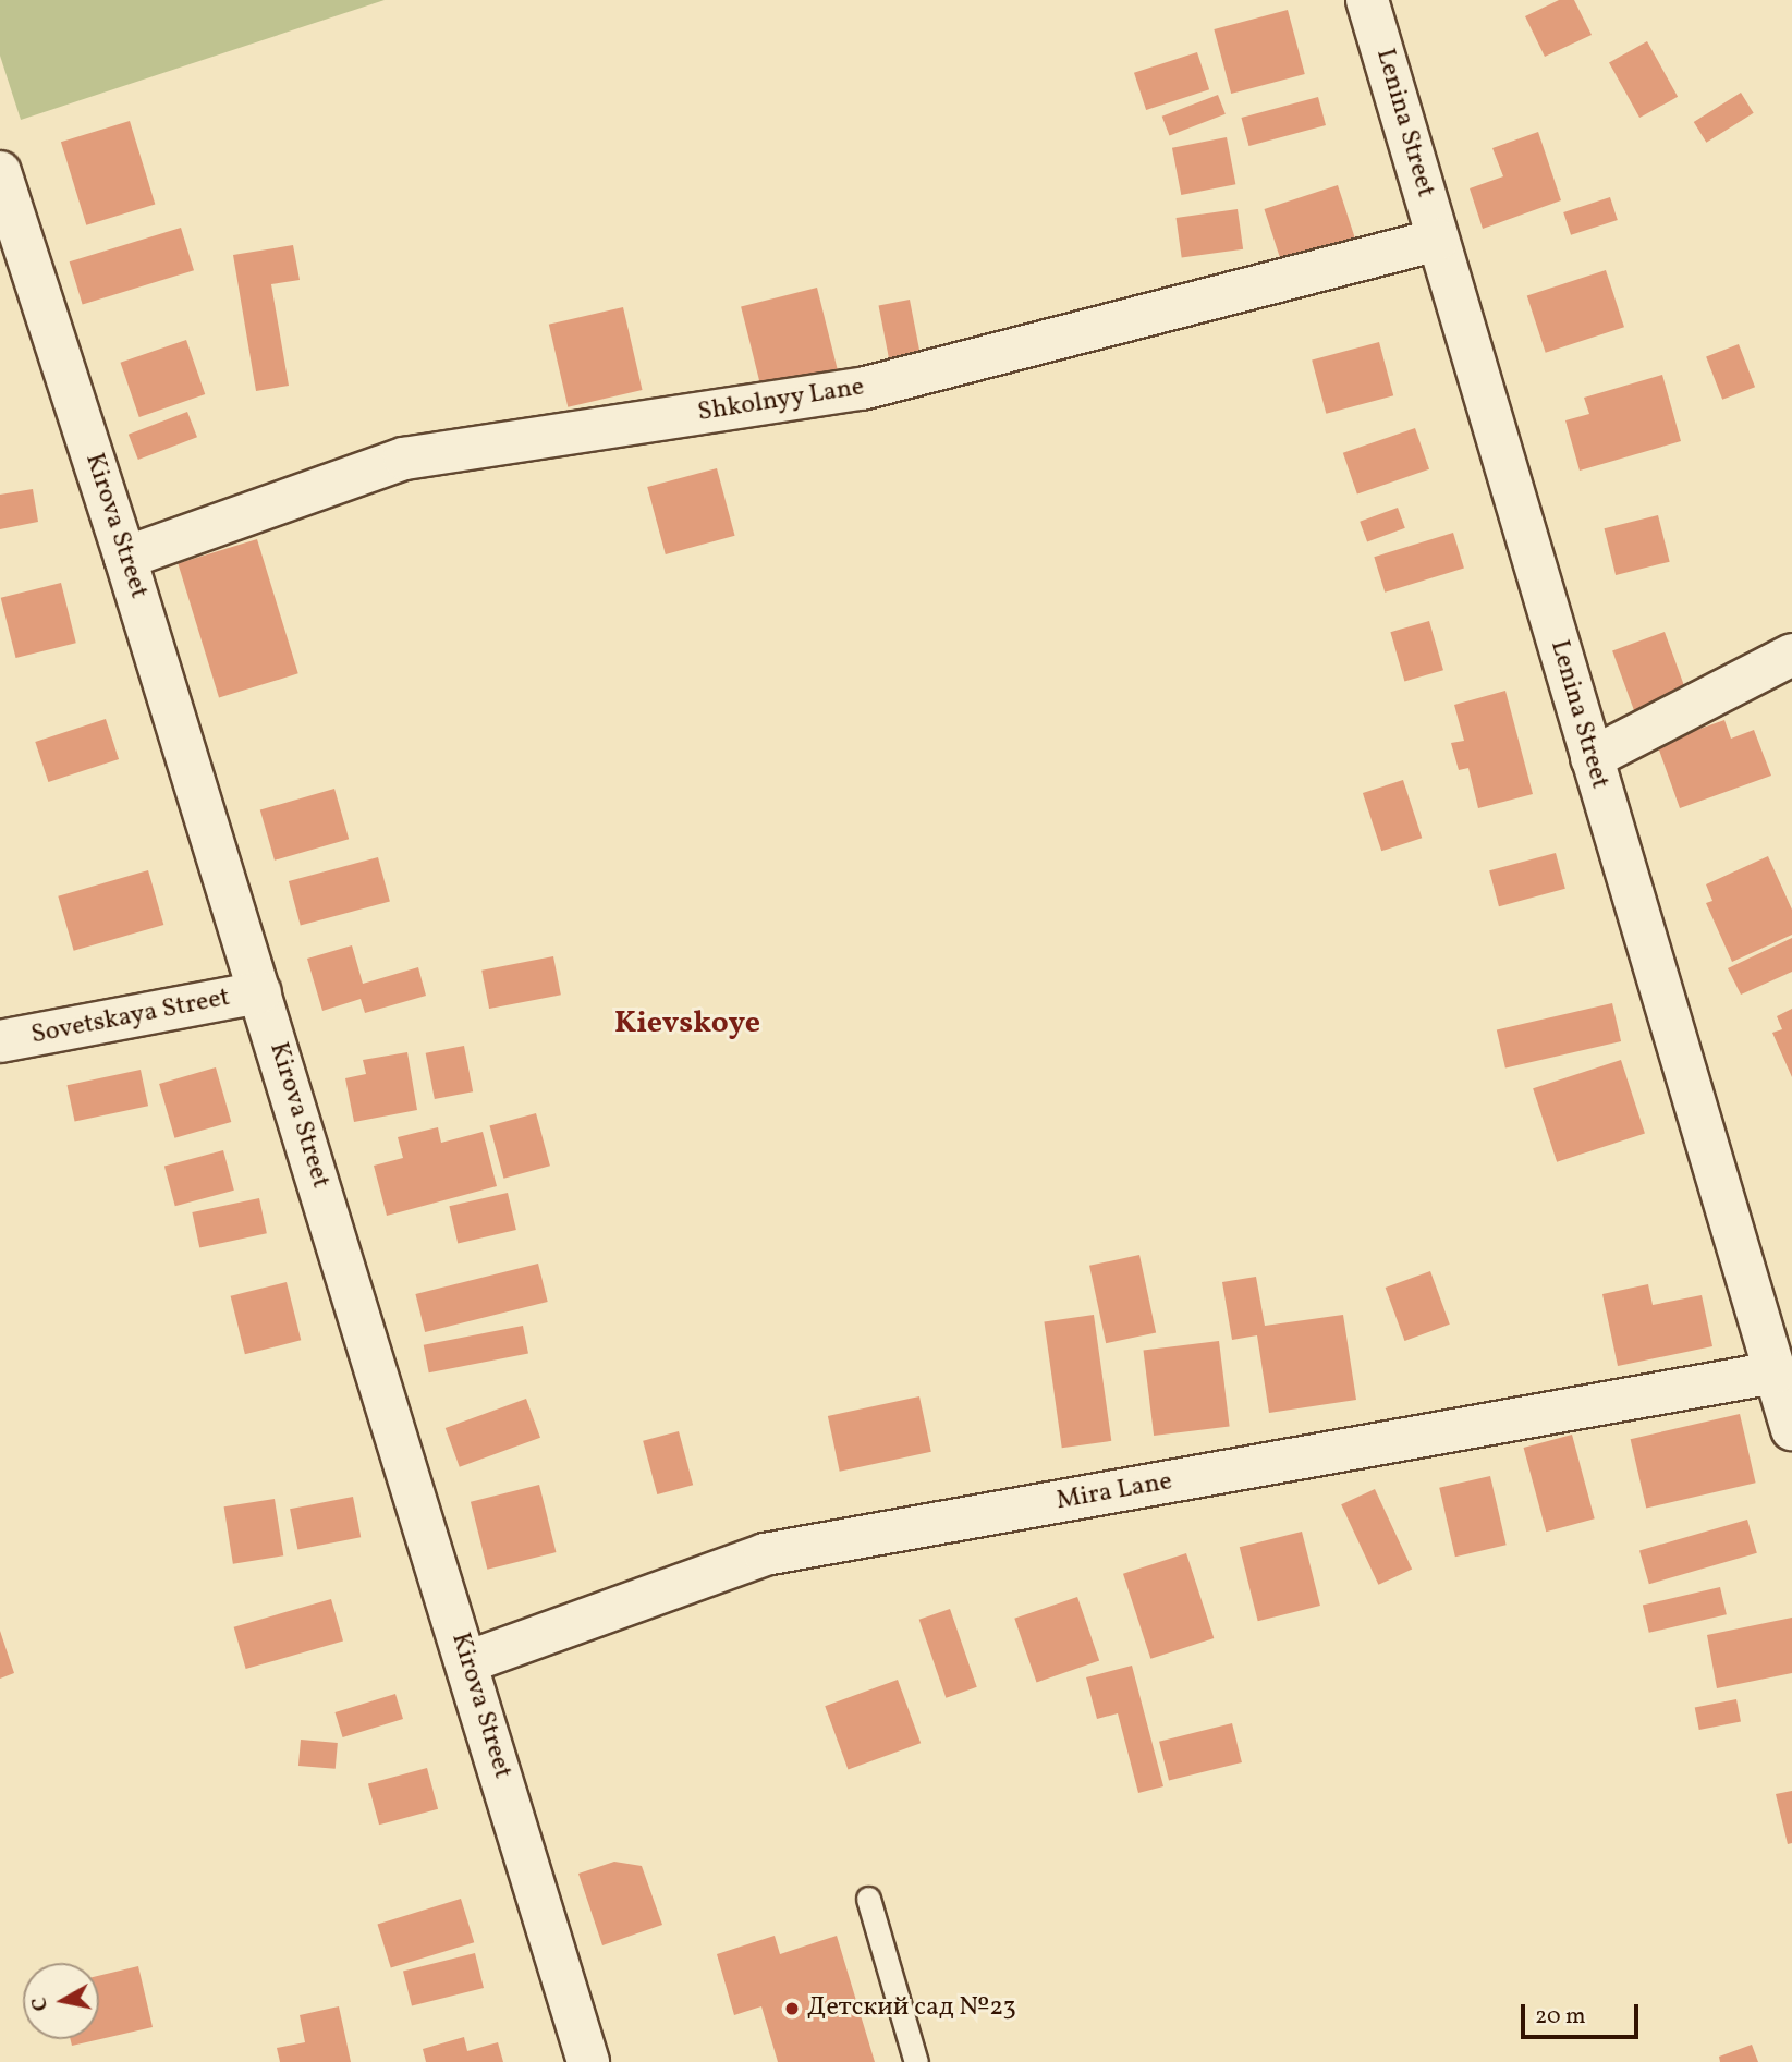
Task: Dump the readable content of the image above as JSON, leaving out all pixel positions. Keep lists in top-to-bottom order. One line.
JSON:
{"streets":{"street":["Lenina Street","Shkolnyy Lane","Kirova Street","Sovetskaya Street","Mira Lane"]},"crossings":[["Lenina Street","Shkolnyy Lane"],["Lenina Street","Mira Lane"],["Shkolnyy Lane","Kirova Street"],["Kirova Street","Sovetskaya Street"],["Kirova Street","Mira Lane"]],"districts":["Kievskoye"],"places":["Детский сад №23"],"scale_bar":"20 m","north":"left"}
